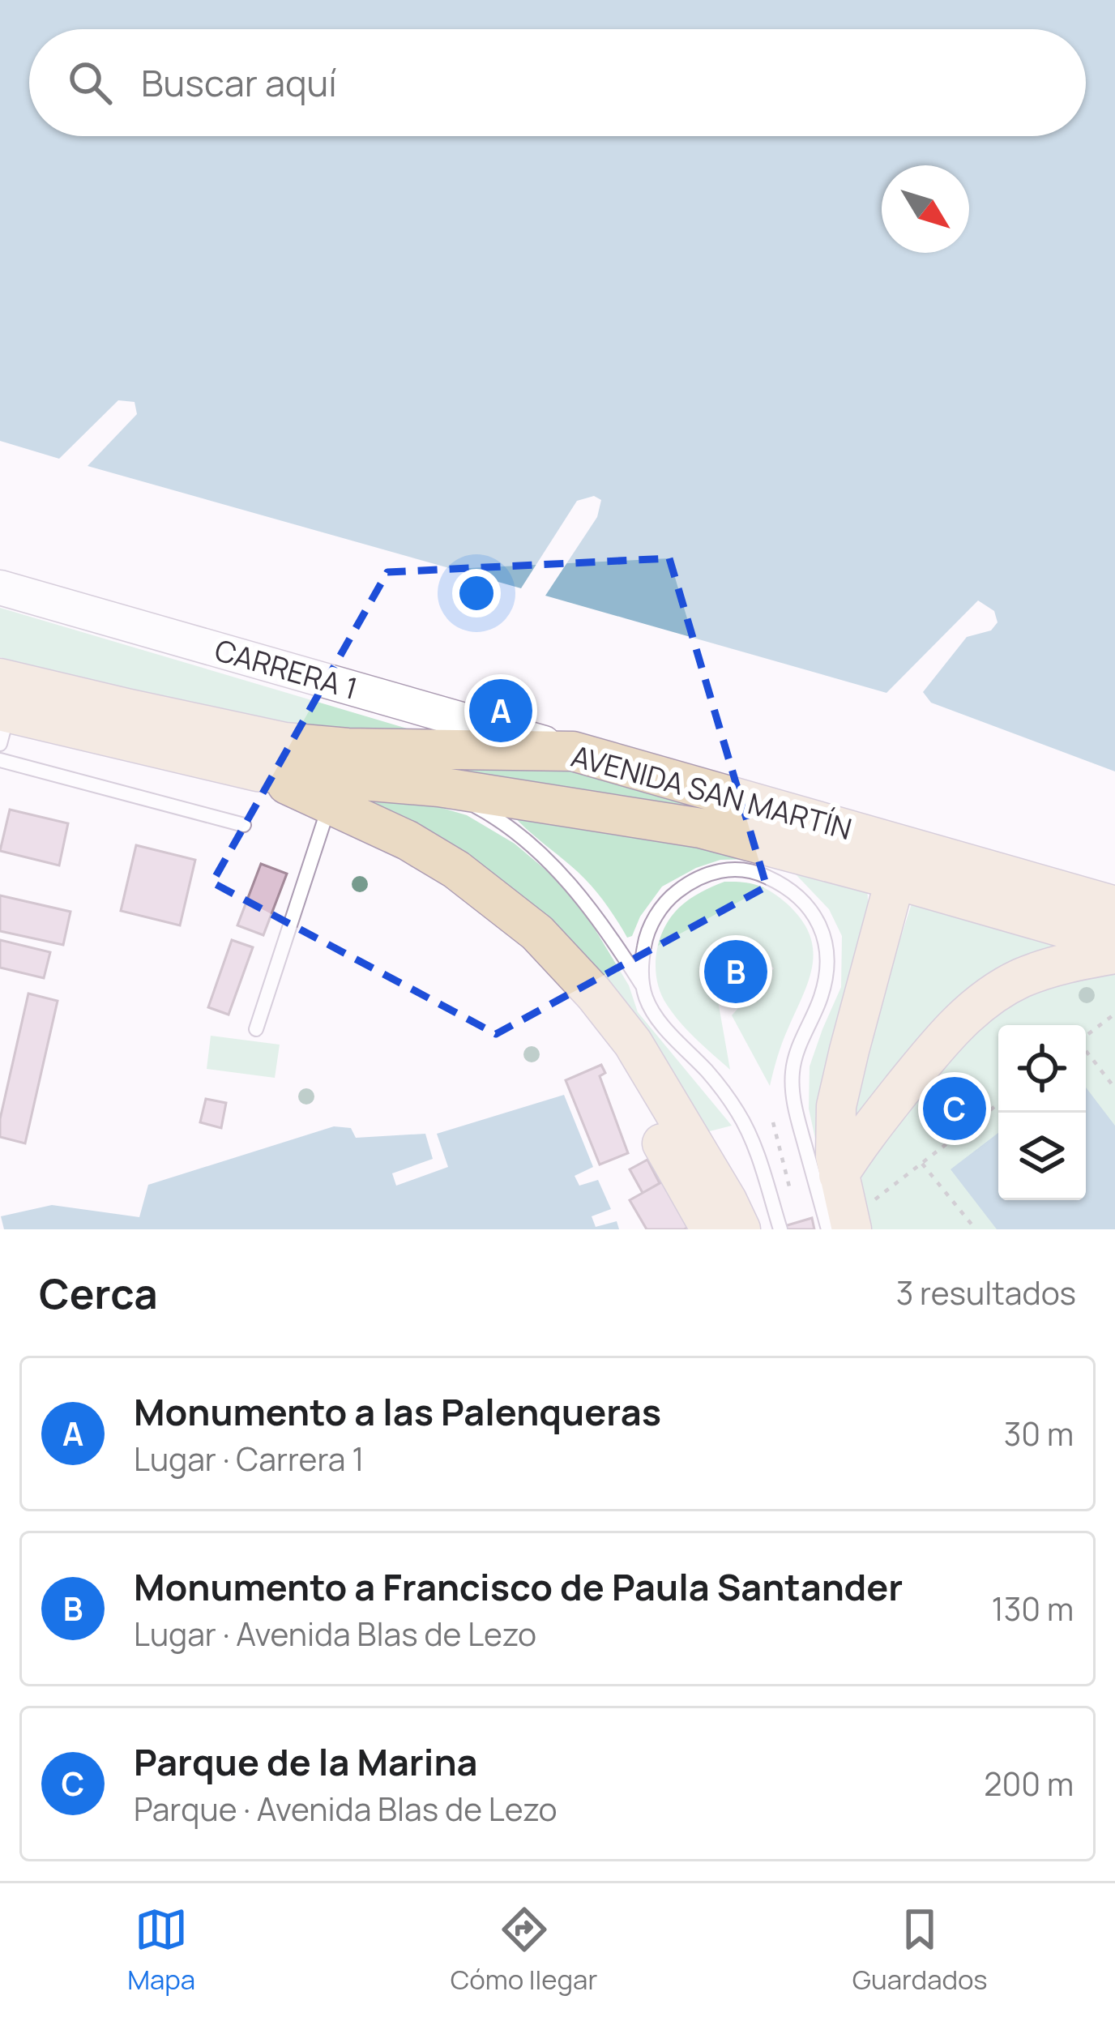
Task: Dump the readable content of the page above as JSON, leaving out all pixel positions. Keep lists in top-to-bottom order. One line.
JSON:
{"streets":{"main road":["AVENIDA SAN MARTÍN"],"street":["CARRERA 1"]},"crossings":[["CARRERA 1","AVENIDA SAN MARTÍN"]],"north":"bottom right","page":{"search":"Buscar aquí","pins":["A","B","C"],"heading":["Cerca","3 resultados"],"list":[{"mark":"A","name":"Monumento a las Palenqueras","note":"Lugar · Carrera 1","value":"30 m"},{"mark":"B","name":"Monumento a Francisco de Paula Santander","note":"Lugar · Avenida Blas de Lezo","value":"130 m"},{"mark":"C","name":"Parque de la Marina","note":"Parque · Avenida Blas de Lezo","value":"200 m"}],"nav":["Mapa","Cómo llegar","Guardados"]}}
